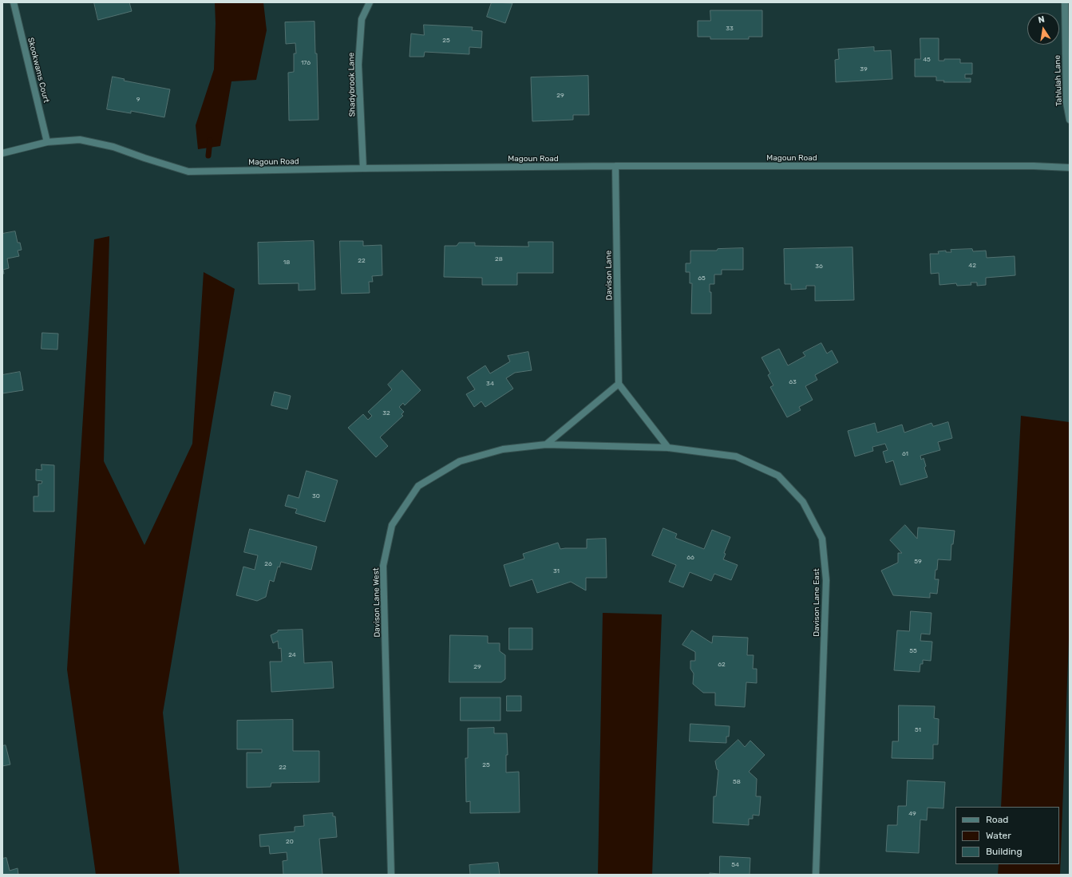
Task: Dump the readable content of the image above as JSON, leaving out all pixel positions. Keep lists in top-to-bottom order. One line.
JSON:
{"streets":{"street":["Skookwams Court","Tahlulah Lane","Shadybrook Lane","Magoun Road","Davison Lane","Davison Lane West","Davison Lane East"]},"crossings":[["Skookwams Court","Magoun Road"],["Shadybrook Lane","Magoun Road"],["Magoun Road","Davison Lane"],["Davison Lane West","Davison Lane East"]],"house_numbers":["33","25","45","176","39","29","9","28","22","18","42","36","65","63","34","32","61","30","66","59","26","31","55","24","62","29","51","25","22","58","49","20","54"],"legend":["Road","Water","Building"],"north":"top"}
